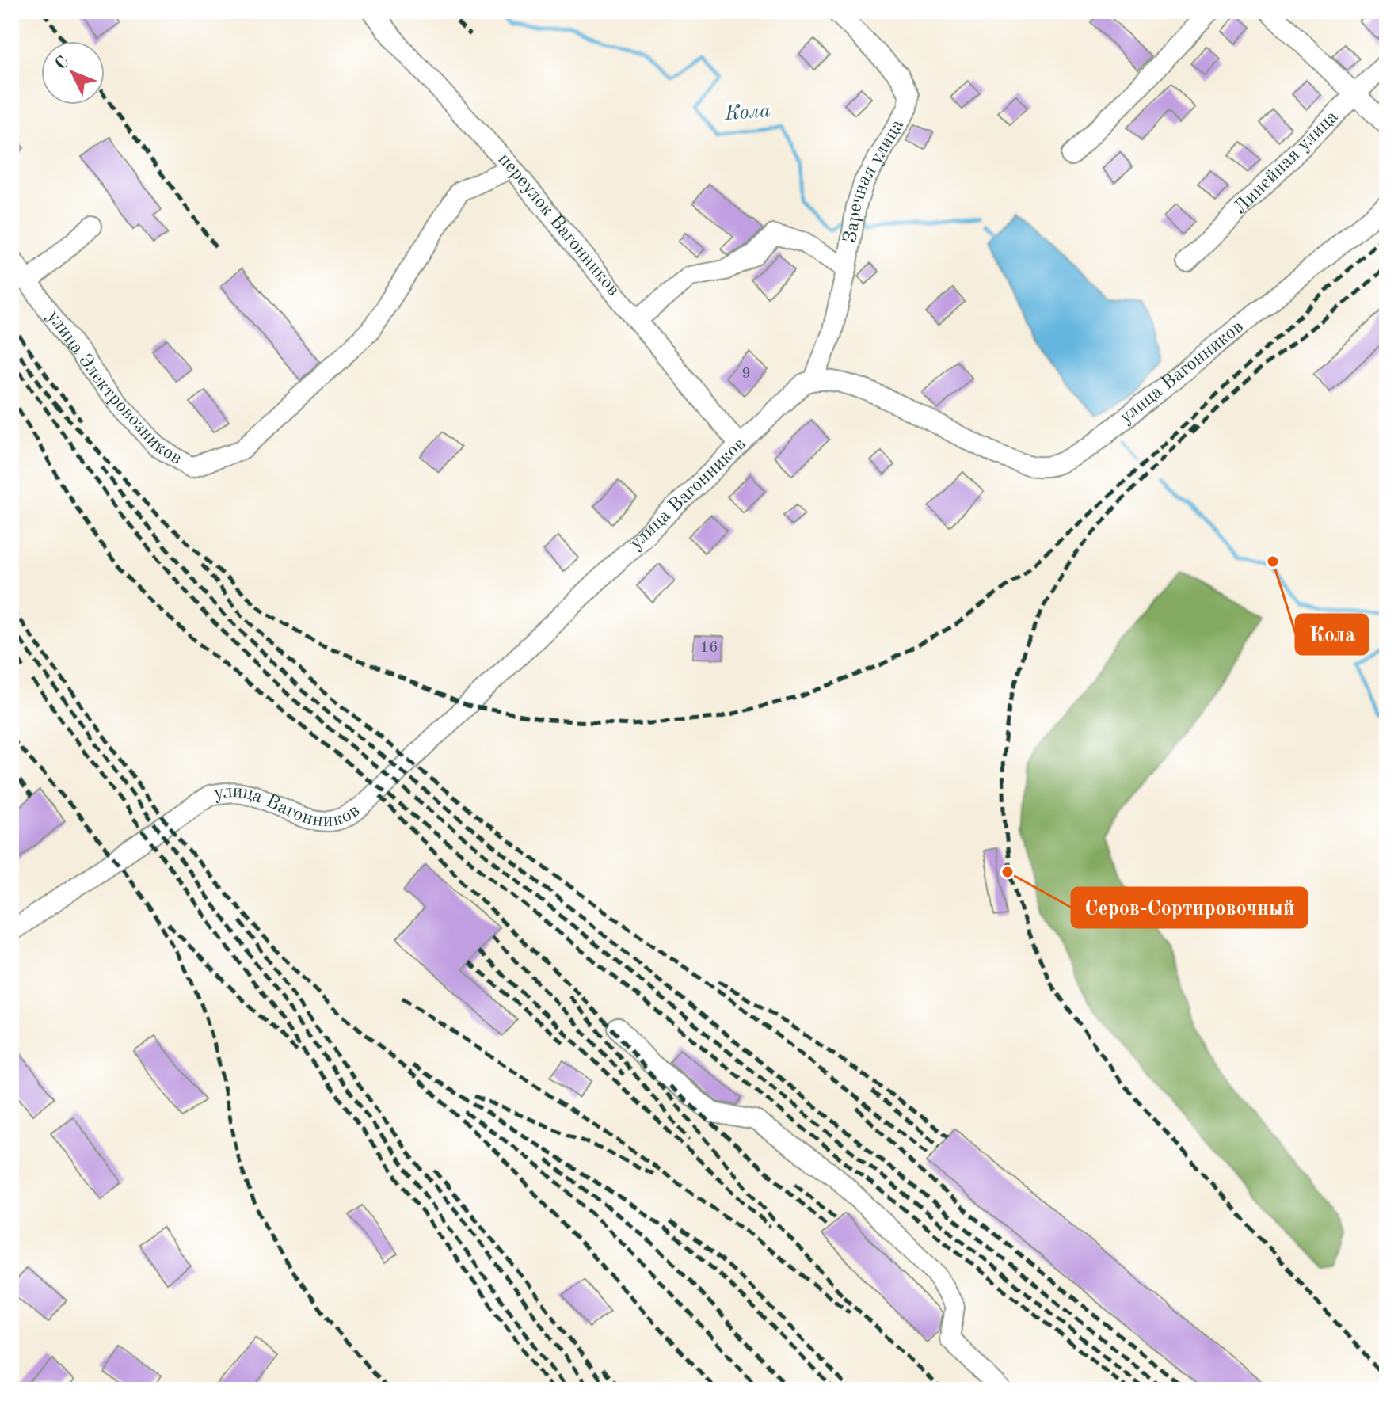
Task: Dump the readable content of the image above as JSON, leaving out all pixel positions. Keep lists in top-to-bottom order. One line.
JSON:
{"streets":{"street":["Линейная улица","Заречная улица","переулок Вагонников","улица Вагонников","улица Электровозников"]},"crossings":[["Заречная улица","улица Вагонников"],["переулок Вагонников","улица Вагонников"],["переулок Вагонников","улица Электровозников"]],"water":["Кола"],"places":["Кола","Серов-Сортировочный"],"house_numbers":["9","16"],"north":"top left"}
